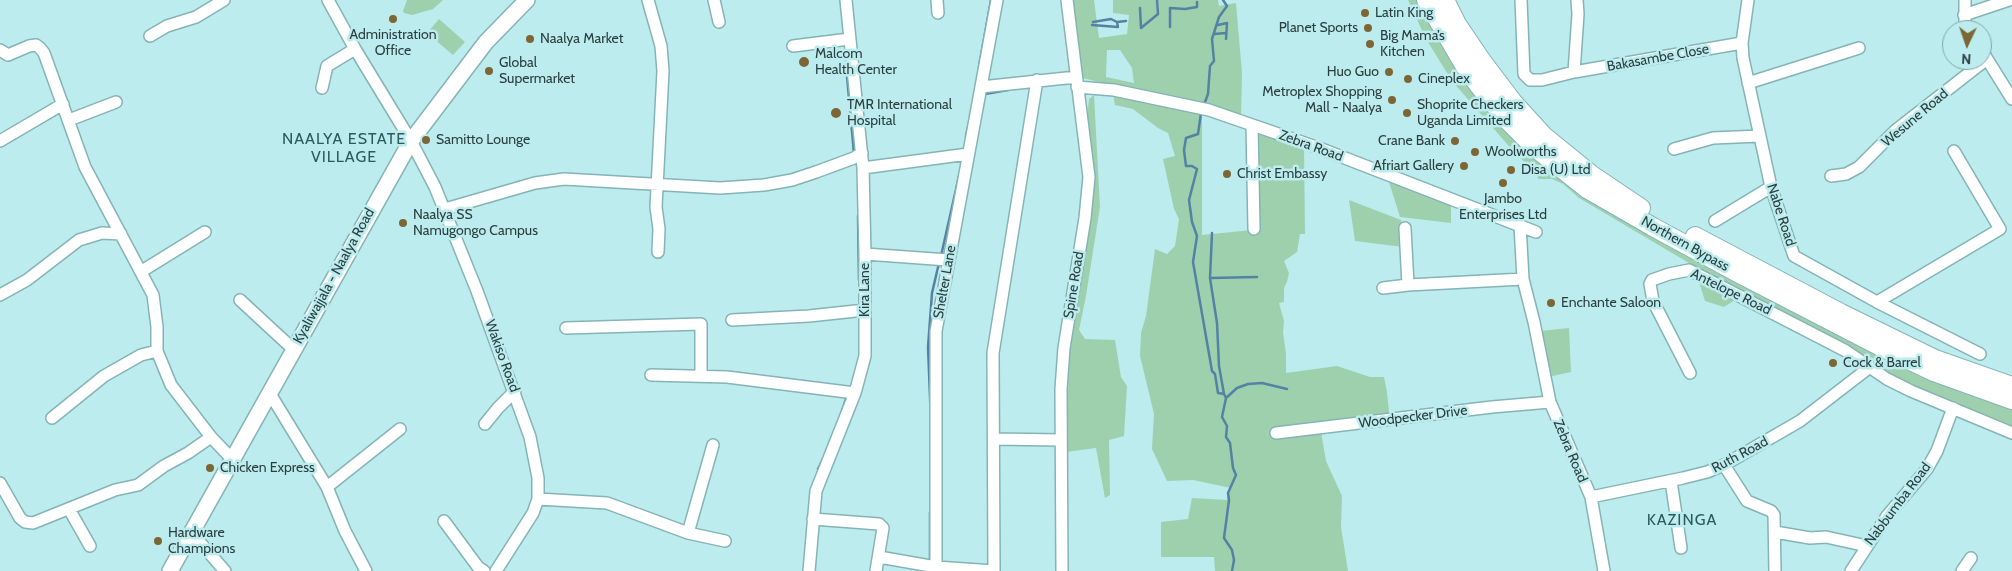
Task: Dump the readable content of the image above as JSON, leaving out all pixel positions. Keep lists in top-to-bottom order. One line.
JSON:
{"streets":{"highway":["Northern Bypass"],"main road":["Kyaliwajjala - Naalya Road"],"street":["Bakasambe Close","Wesune Road","Zebra Road","Nabe Road","Shelter Lane","Spine Road","Kira Lane","Antelope Road","Wakiso Road","Woodpecker Drive","Ruth Road","Nabbumba Road"]},"crossings":[["Bakasambe Close","Nabe Road"],["Zebra Road","Shelter Lane"],["Zebra Road","Spine Road"],["Zebra Road","Woodpecker Drive"],["Zebra Road","Ruth Road"],["Kyaliwajjala - Naalya Road","Wakiso Road"],["Antelope Road","Ruth Road"]],"districts":["NAALYA ESTATE VILLAGE","KAZINGA"],"places":["Latin King","Administration Office","Planet Sports","Naalya Market","Big Mama’s Kitchen","Malcom Health Center","Global Supermarket","Huo Guo","Cineplex","Metroplex Shopping Mall - Naalya","TMR International Hospital","Shoprite Checkers Uganda Limited","Samitto Lounge","Crane Bank","Woolworths","Afriart Gallery","Disa (U) Ltd","Christ Embassy","Jambo Enterprises Ltd","Naalya SS Namugongo Campus","Enchante Saloon","Cock & Barrel","Chicken Express","Hardware Champions"],"north":"bottom"}
